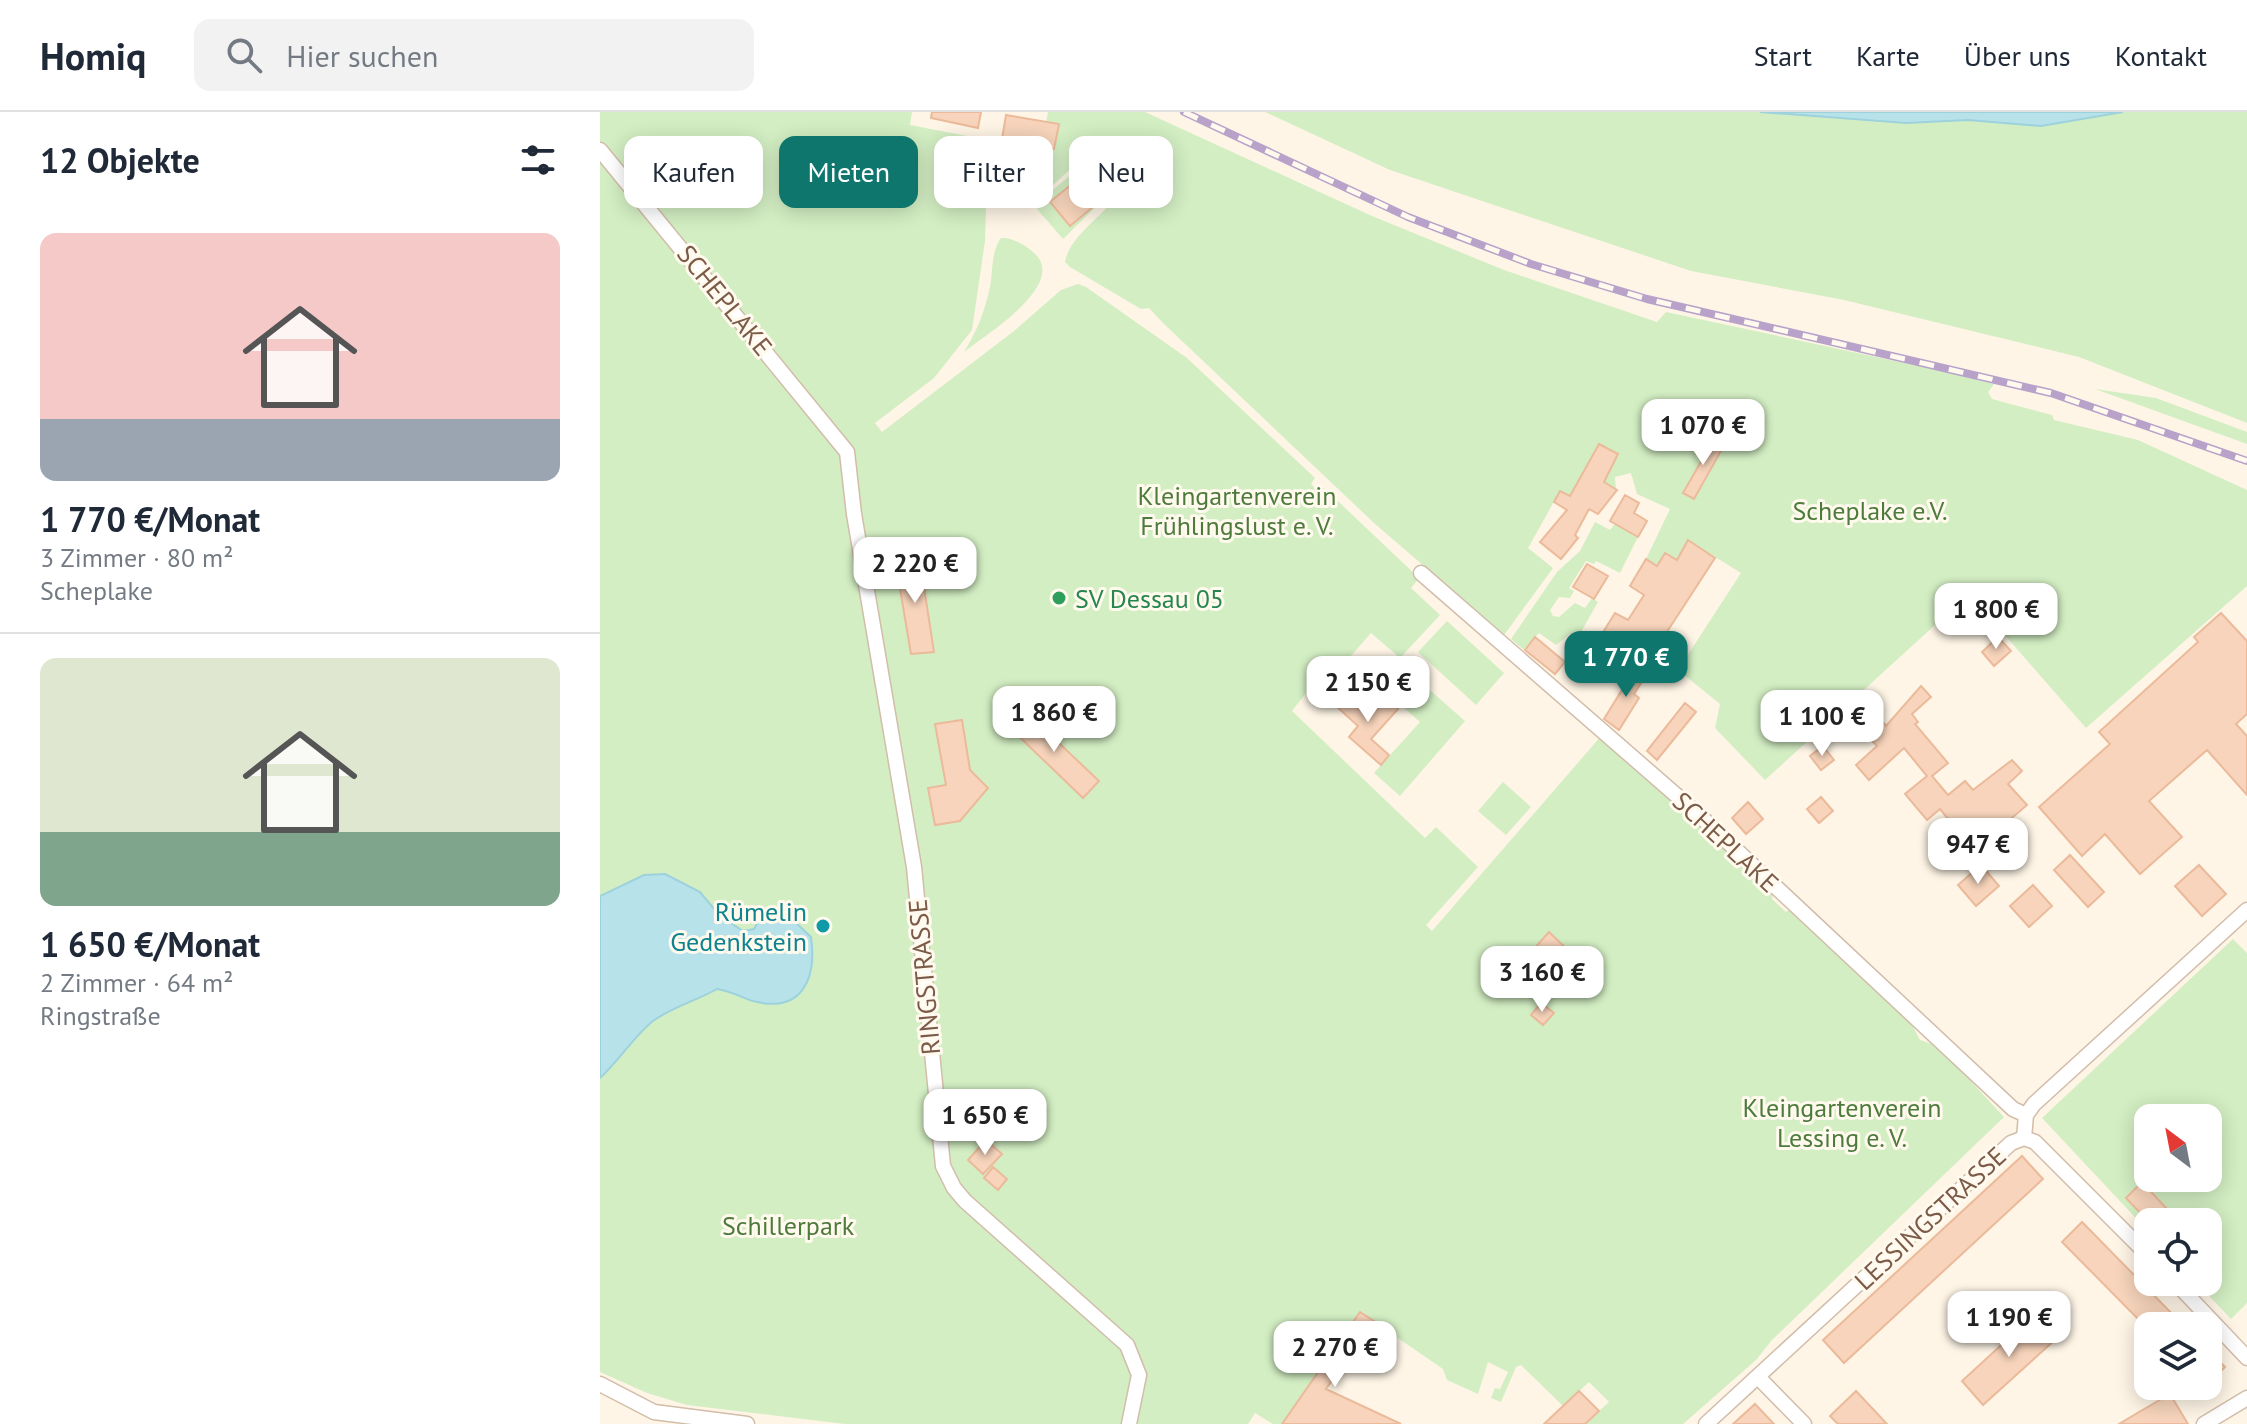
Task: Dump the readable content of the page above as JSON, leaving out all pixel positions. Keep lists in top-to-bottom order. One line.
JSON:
{"streets":{"street":["SCHEPLAKE","RINGSTRASSE","LESSINGSTRASSE"]},"crossings":[["SCHEPLAKE","RINGSTRASSE"],["SCHEPLAKE","LESSINGSTRASSE"]],"parks":["Kleingartenverein Frühlingslust e. V.","Scheplake e.V.","Kleingartenverein Lessing e. V.","Schillerpark"],"places":["SV Dessau 05","Rümelin Gedenkstein"],"north":"top left","page":{"header":"Homiq","search":"Hier suchen","nav":["Start","Karte","Über uns","Kontakt"],"heading":"12 Objekte","chip":["Kaufen","Mieten","Filter","Neu"],"list":[{"name":"1 770 €/Monat","note":"3 Zimmer · 80 m² · Scheplake"},{"name":"1 650 €/Monat","note":"2 Zimmer · 64 m² · Ringstraße"}],"price":["1 070 €","2 220 €","1 800 €","1 770 €","2 150 €","1 860 €","1 100 €","947 €","3 160 €","1 650 €","1 190 €","2 270 €"]}}
